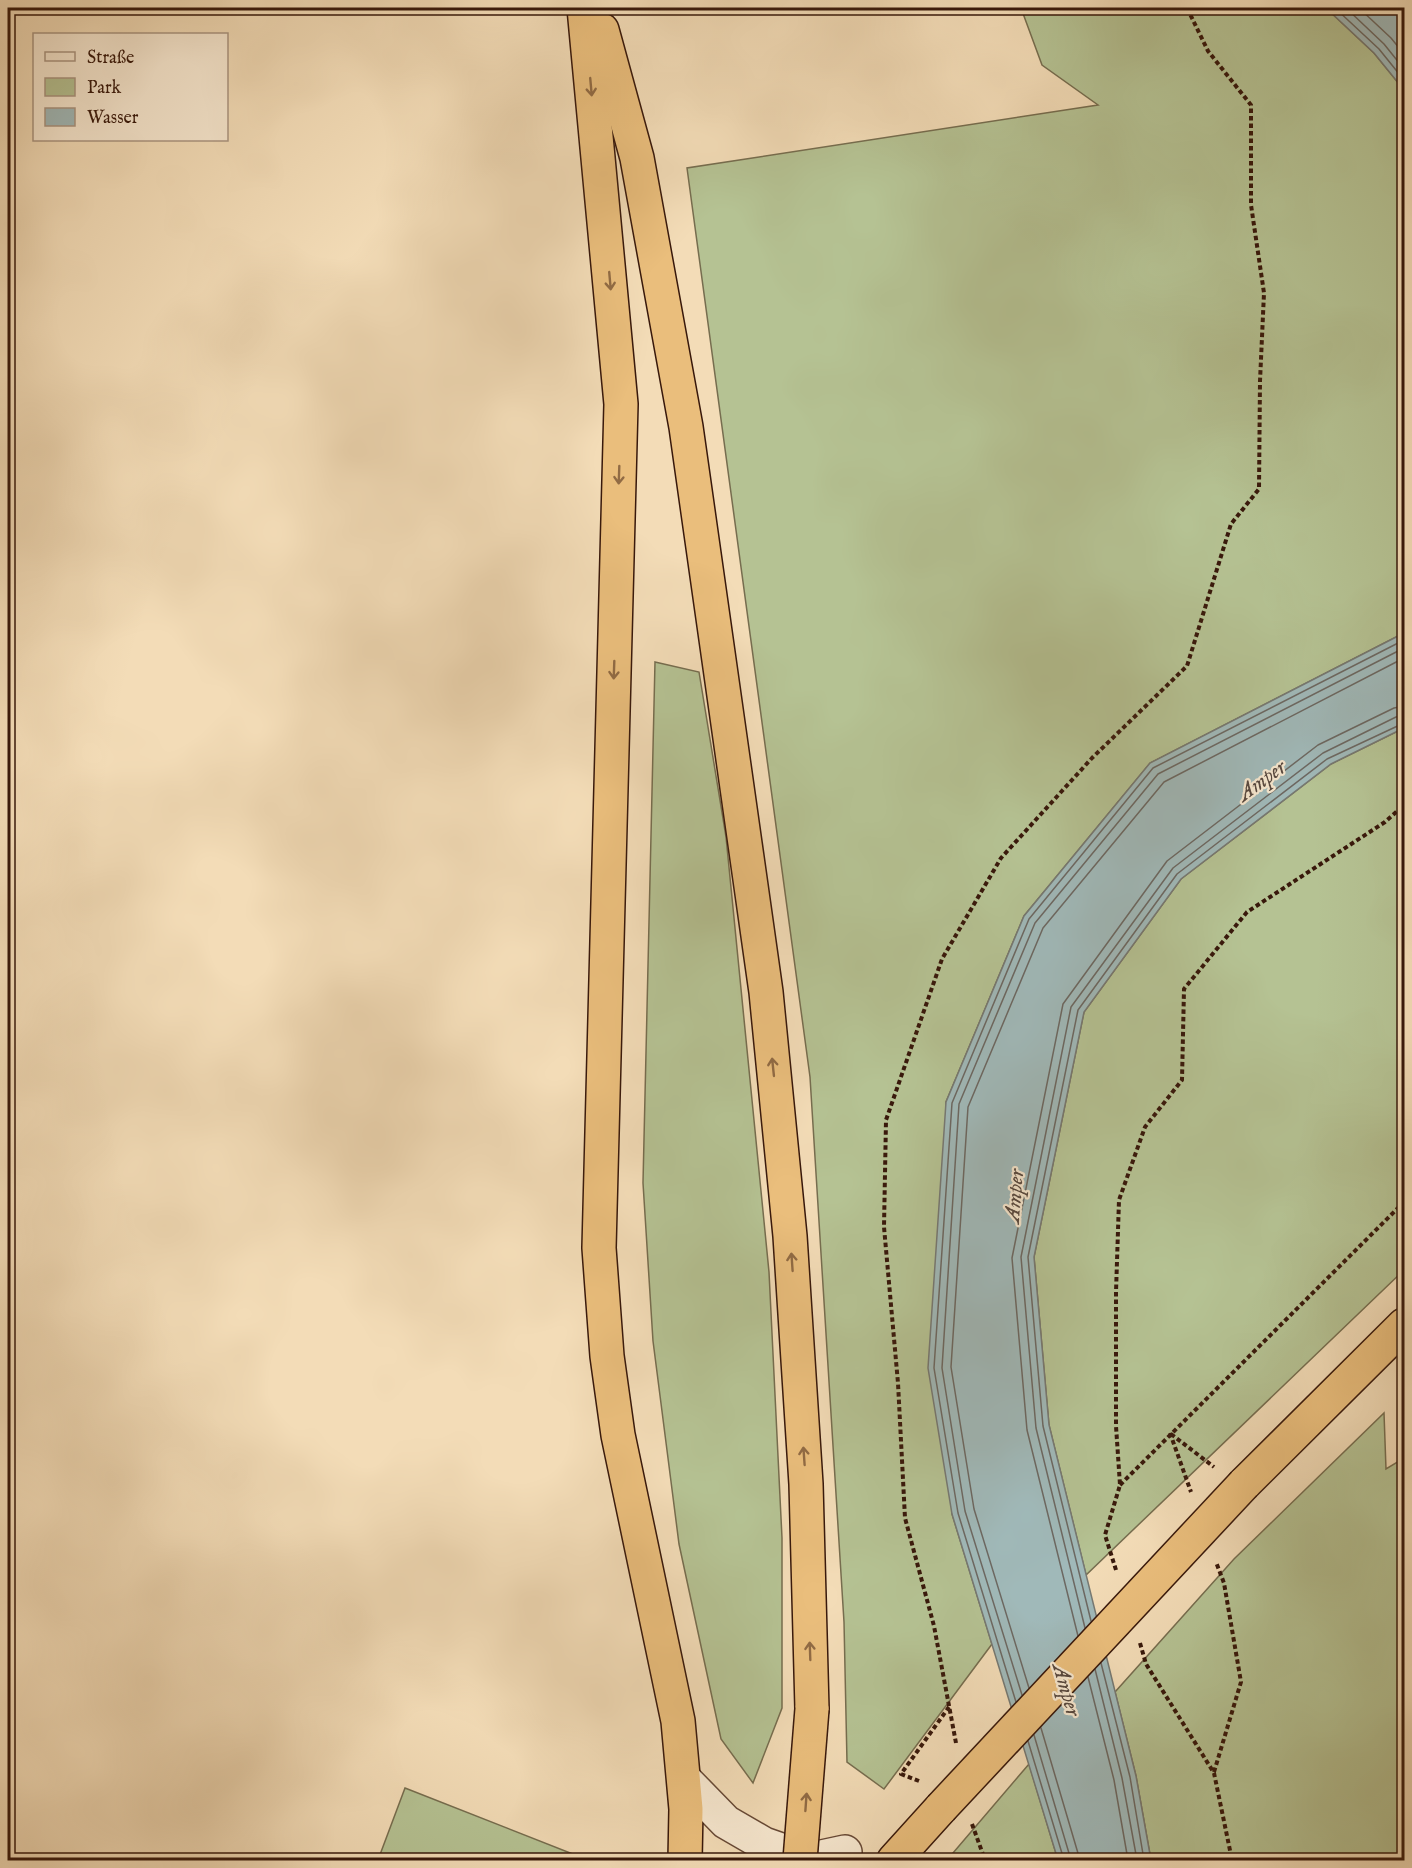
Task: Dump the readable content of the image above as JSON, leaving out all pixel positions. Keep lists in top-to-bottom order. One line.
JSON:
{"water":["Amper"],"legend":["Straße","Park","Wasser"]}
